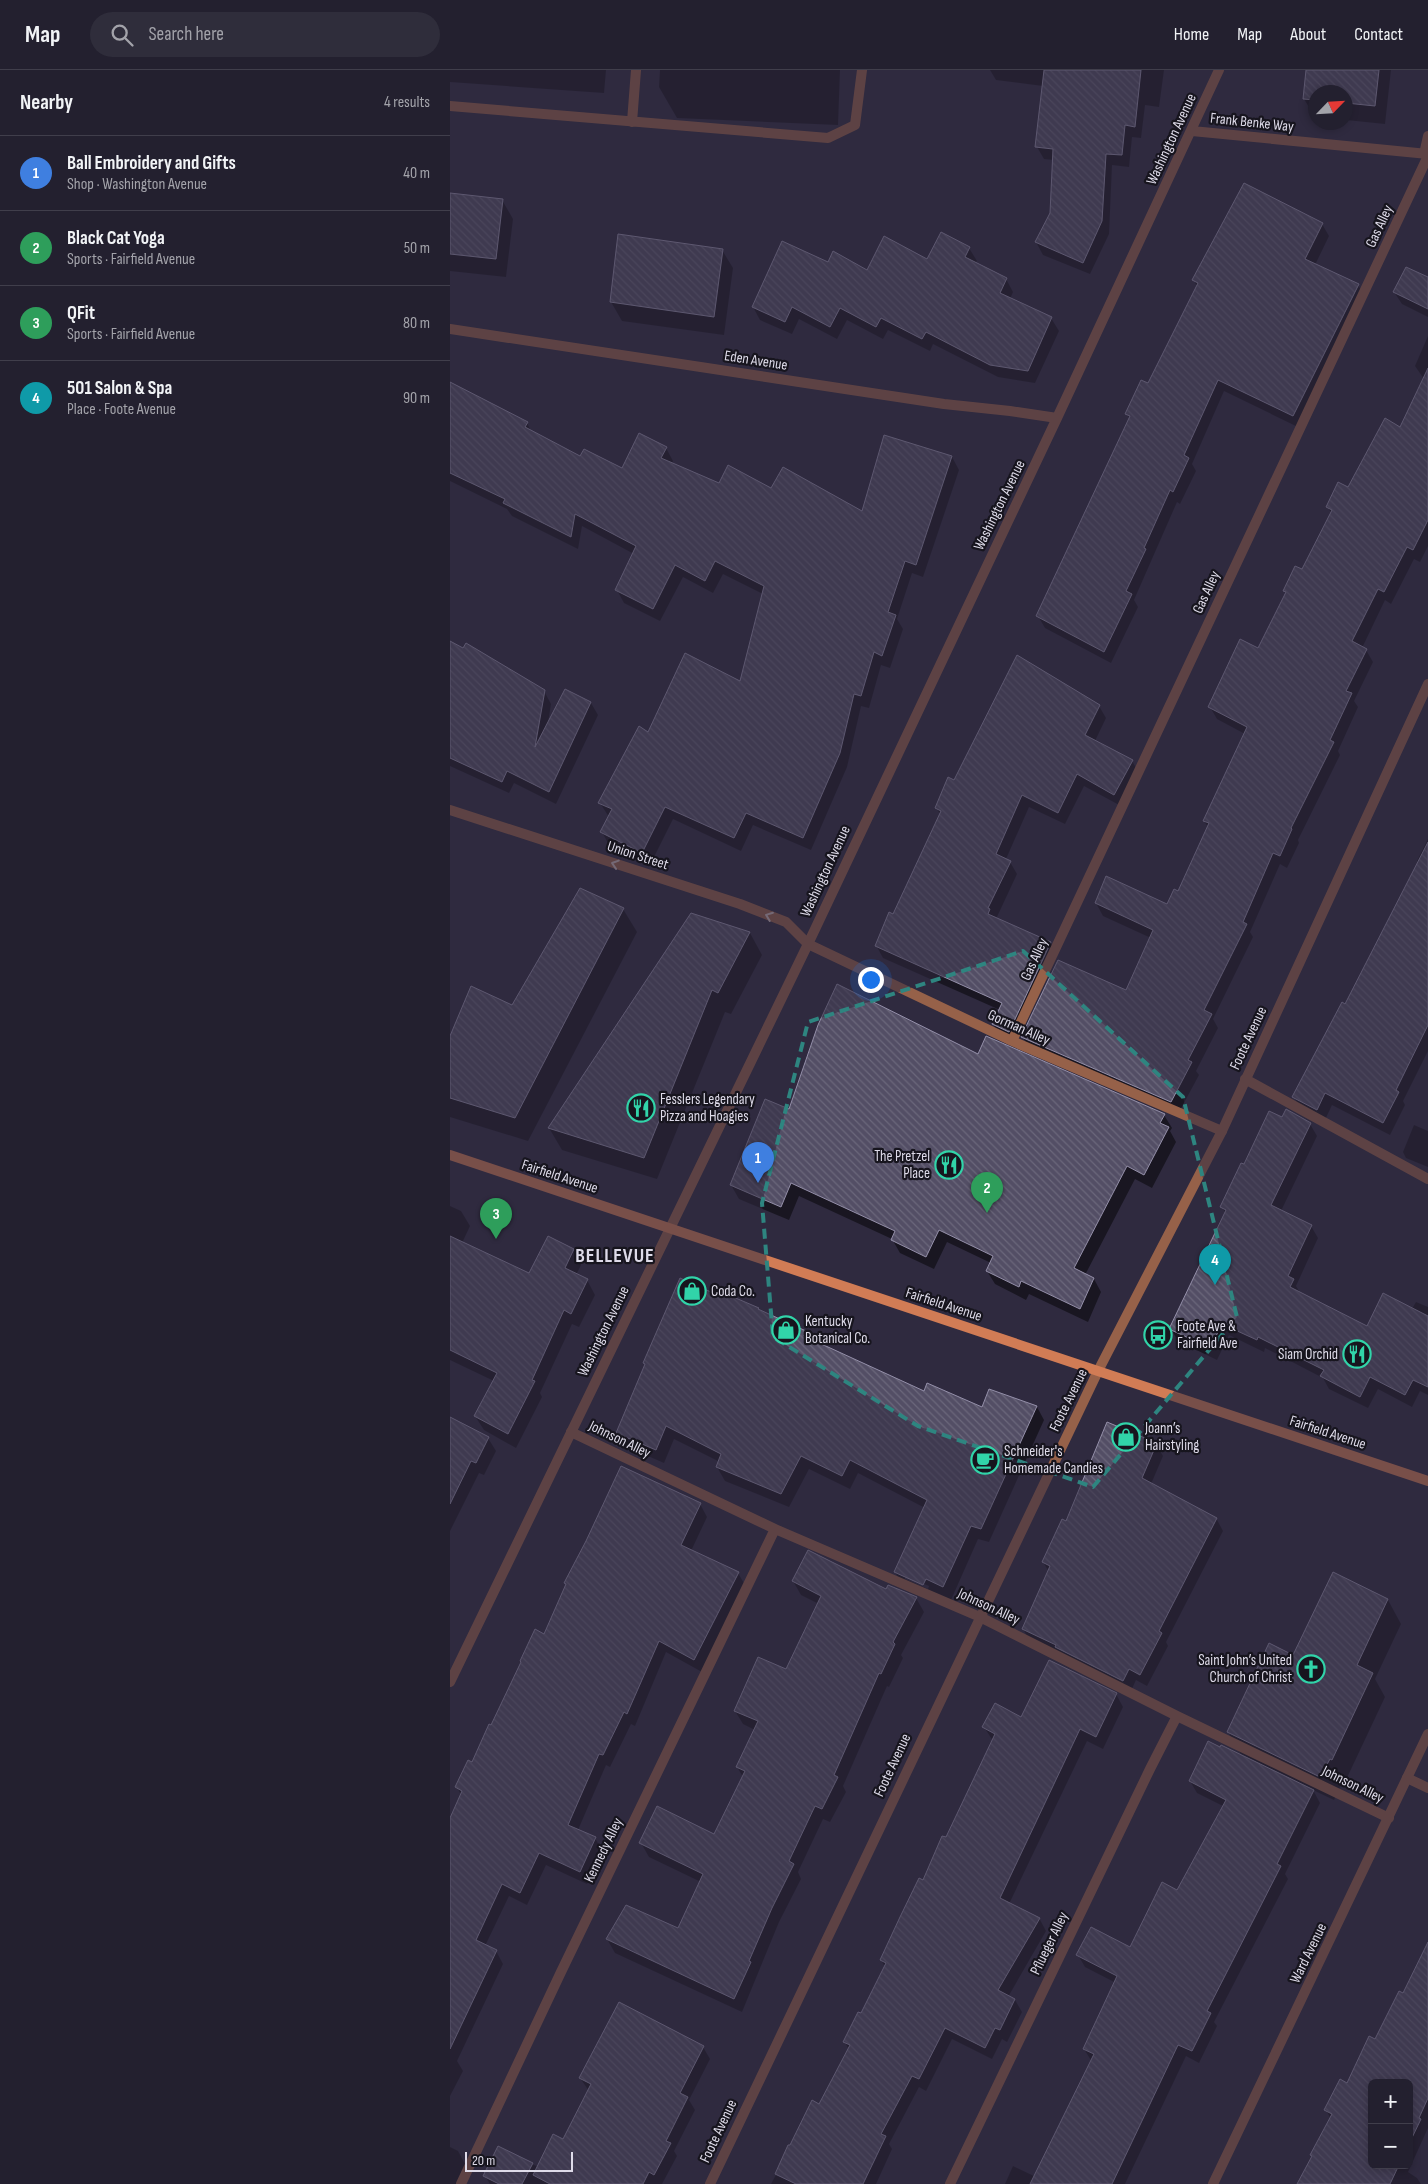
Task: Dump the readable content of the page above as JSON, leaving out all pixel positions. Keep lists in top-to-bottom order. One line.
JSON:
{"streets":{"main road":["Fairfield Avenue"],"street":["Frank Benke Way","Washington Avenue","Gas Alley","Eden Avenue","Union Street","Gorman Alley","Foote Avenue","Johnson Alley","Kennedy Alley","Pflueger Alley","Ward Avenue"]},"crossings":[["Frank Benke Way","Washington Avenue"],["Frank Benke Way","Gas Alley"],["Washington Avenue","Eden Avenue"],["Washington Avenue","Union Street"],["Washington Avenue","Gorman Alley"],["Washington Avenue","Fairfield Avenue"],["Washington Avenue","Johnson Alley"],["Gas Alley","Gorman Alley"],["Union Street","Gorman Alley"],["Gorman Alley","Foote Avenue"],["Foote Avenue","Fairfield Avenue"],["Foote Avenue","Johnson Alley"],["Johnson Alley","Kennedy Alley"],["Johnson Alley","Pflueger Alley"],["Johnson Alley","Ward Avenue"]],"one_way":["Union Street"],"districts":["BELLEVUE"],"places":{"restaurant":["Fesslers Legendary Pizza and Hoagies","The Pretzel Place","Siam Orchid"],"shop":["Coda Co.","Kentucky Botanical Co.","Joann’s Hairstyling"],"bus stop":["Foote Ave & Fairfield Ave"],"cafe":["Schneider's Homemade Candies"],"church":["Saint John’s United Church of Christ"]},"scale_bar":"20 m","north":"top right","page":{"header":"Map","search":"Search here","nav":["Home","Map","About","Contact"],"heading":["Nearby","4 results"],"list":[{"mark":"1","name":"Ball Embroidery and Gifts","note":"Shop · Washington Avenue","value":"40 m"},{"mark":"2","name":"Black Cat Yoga","note":"Sports · Fairfield Avenue","value":"50 m"},{"mark":"3","name":"QFit","note":"Sports · Fairfield Avenue","value":"80 m"},{"mark":"4","name":"501 Salon & Spa","note":"Place · Foote Avenue","value":"90 m"}],"pins":["1","2","3","4"],"map_buttons":["+","−"],"scale":"20 m"}}
